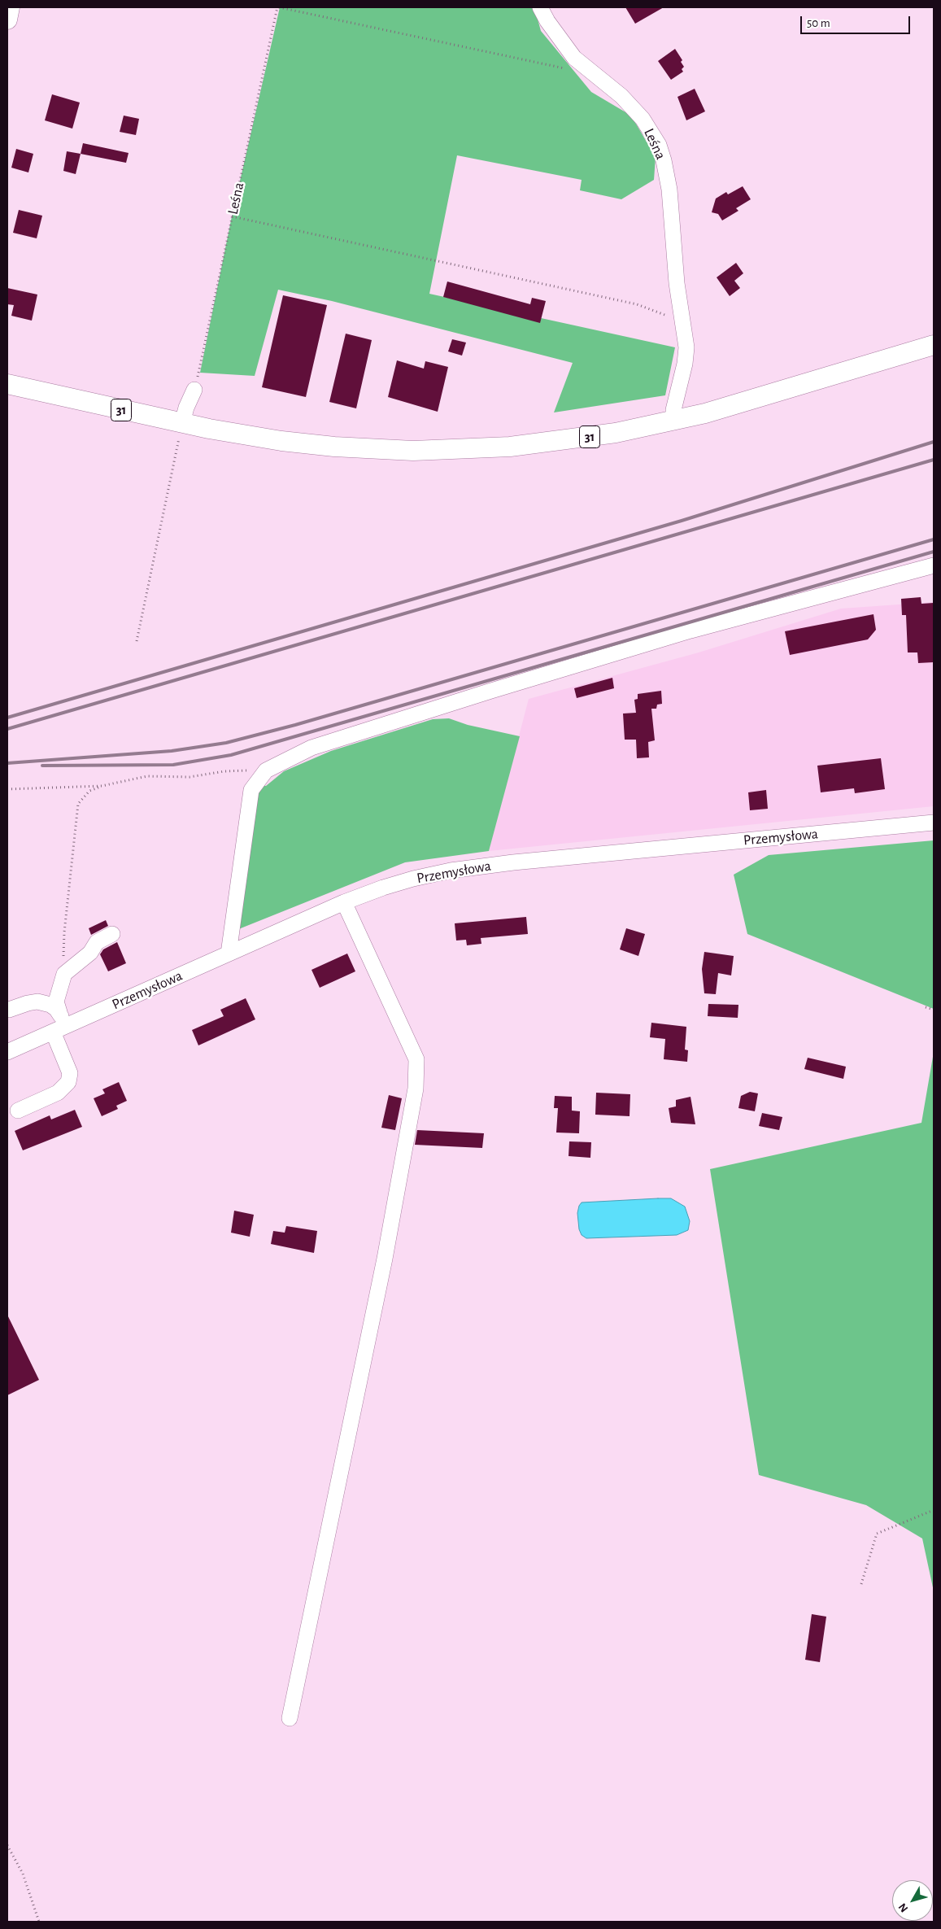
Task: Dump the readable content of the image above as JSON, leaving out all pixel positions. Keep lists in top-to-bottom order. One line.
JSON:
{"streets":{"main road":["31"],"street":["Leśna","Przemysłowa"]},"crossings":[["Leśna","31"]],"scale_bar":"50 m","north":"bottom left"}
